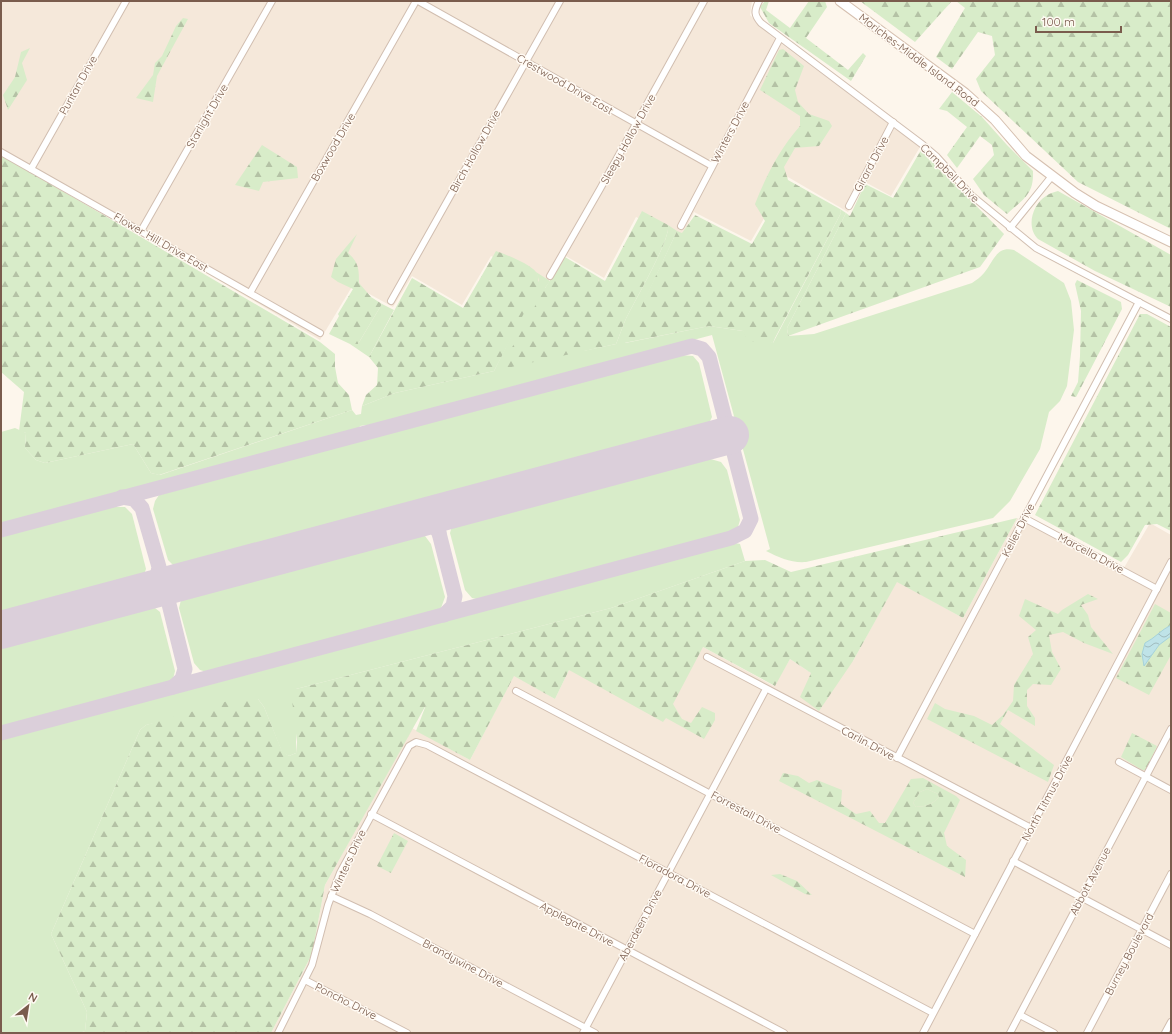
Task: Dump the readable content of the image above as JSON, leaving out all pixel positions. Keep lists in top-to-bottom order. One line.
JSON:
{"streets":{"main road":["Moriches-Middle Island Road"],"street":["Crestwood Drive East","Puritan Drive","Starlight Drive","Winters Drive","Sleepy Hollow Drive","Boxwood Drive","Birch Hollow Drive","Girard Drive","Campbell Drive","Flower Hill Drive East","Keller Drive","Marcella Drive","Carlin Drive","North Titmus Drive","Forrestall Drive","Floradora Drive","Abbott Avenue","Applegate Drive","Aberdeen Drive","Burney Boulevard","Brandywine Drive","Poncho Drive"]},"crossings":[["Crestwood Drive East","Winters Drive"],["Crestwood Drive East","Sleepy Hollow Drive"],["Crestwood Drive East","Boxwood Drive"],["Crestwood Drive East","Birch Hollow Drive"],["Puritan Drive","Flower Hill Drive East"],["Starlight Drive","Flower Hill Drive East"],["Winters Drive","Campbell Drive"],["Winters Drive","Floradora Drive"],["Winters Drive","Applegate Drive"],["Winters Drive","Brandywine Drive"],["Winters Drive","Poncho Drive"],["Boxwood Drive","Flower Hill Drive East"],["Girard Drive","Campbell Drive"],["Campbell Drive","Keller Drive"],["Keller Drive","Marcella Drive"],["Keller Drive","Carlin Drive"],["Marcella Drive","North Titmus Drive"],["Carlin Drive","North Titmus Drive"],["Carlin Drive","Aberdeen Drive"],["North Titmus Drive","Forrestall Drive"],["North Titmus Drive","Floradora Drive"],["Forrestall Drive","Aberdeen Drive"],["Floradora Drive","Aberdeen Drive"],["Applegate Drive","Aberdeen Drive"],["Aberdeen Drive","Brandywine Drive"]],"scale_bar":"100 m","north":"top right"}
